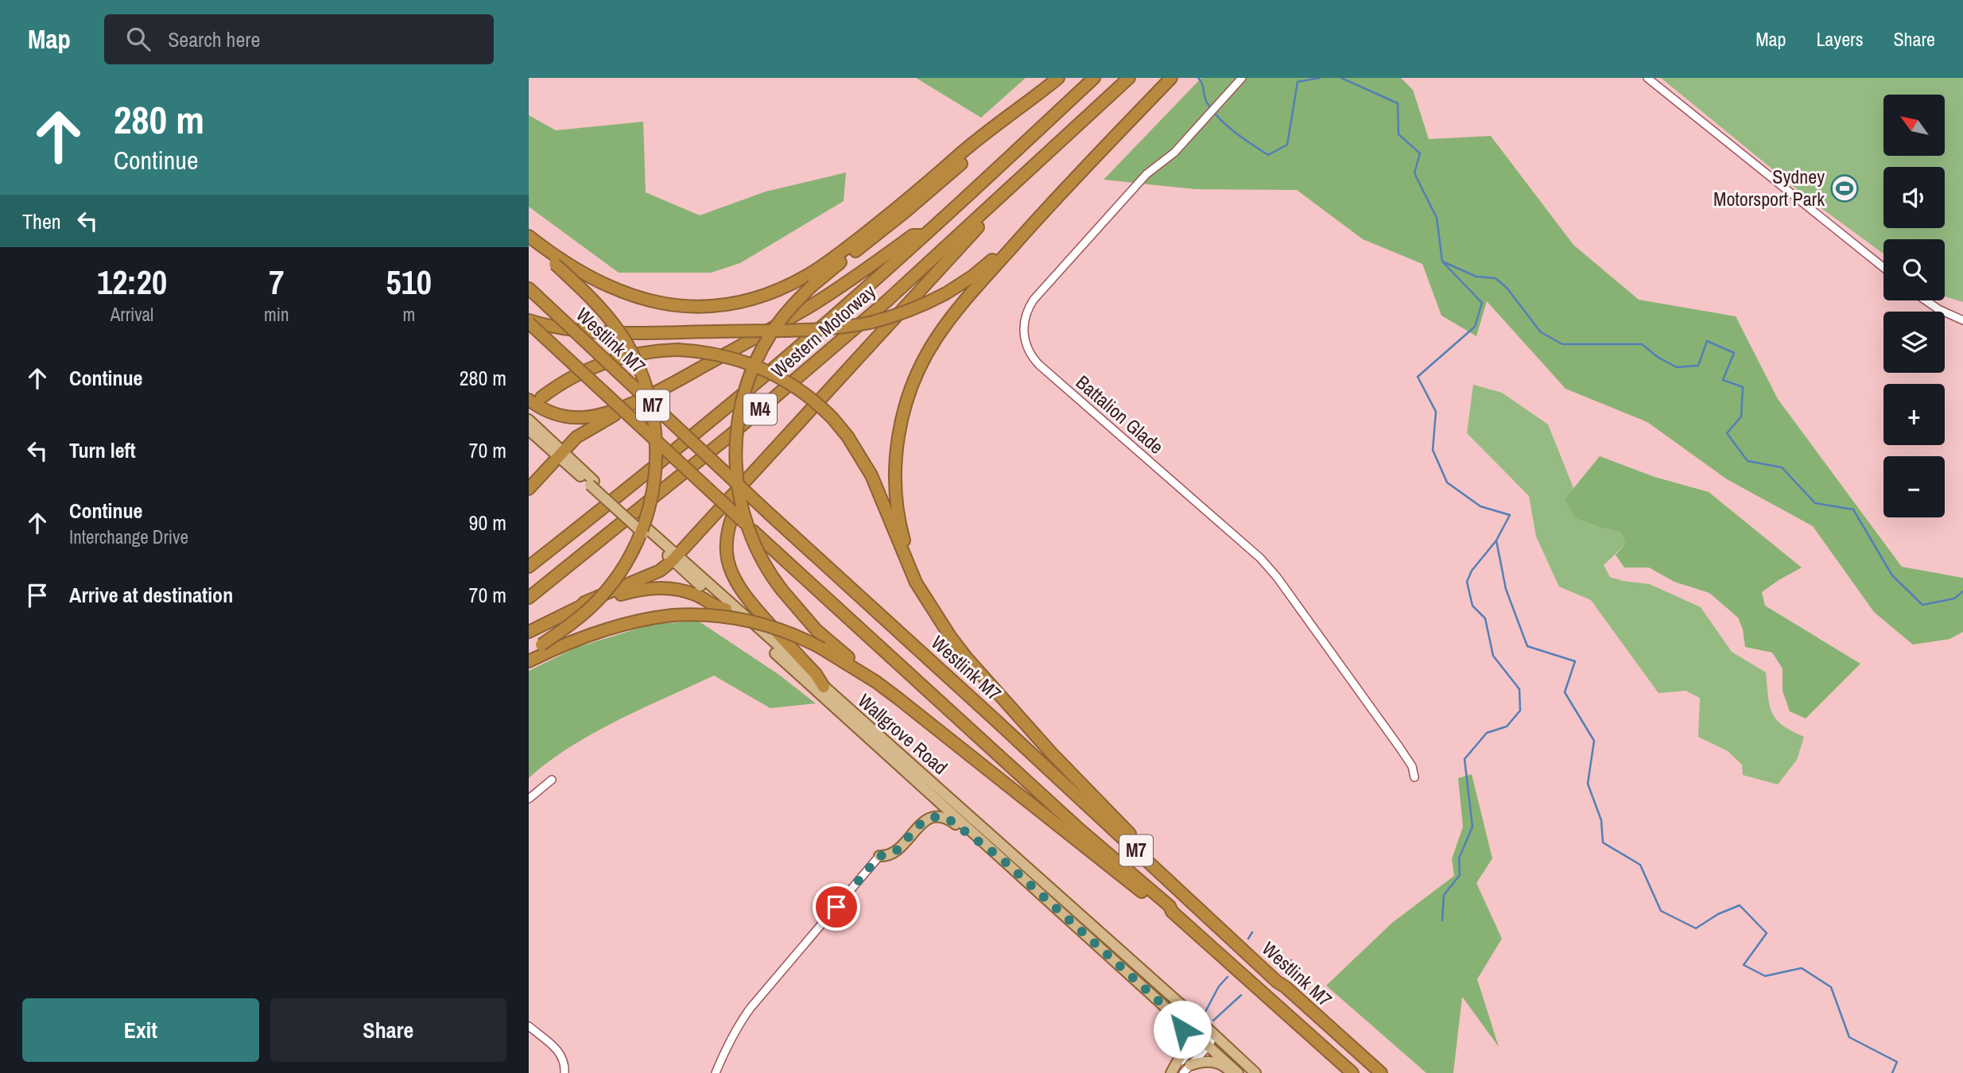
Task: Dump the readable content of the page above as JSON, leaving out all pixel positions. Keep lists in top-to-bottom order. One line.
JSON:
{"streets":{"highway":["Western Motorway","Westlink M7","M7","M4"],"main road":["Wallgrove Road"],"street":["Battalion Glade"]},"places":{"sports":["Sydney Motorsport Park"]},"north":"top left","page":{"header":"Map","search":"Search here","nav":["Map","Layers","Share"],"turn":["280 m","Continue"],"map_buttons":["+","−"],"then":"Then","eta":["12:20","Arrival","7","min","510","m"],"list":[{"name":"Continue","value":"280 m"},{"name":"Turn left","value":"70 m"},{"name":"Continue","note":"Interchange Drive","value":"90 m"},{"name":"Arrive at destination","value":"70 m"}],"buttons":["Exit","Share"]}}
